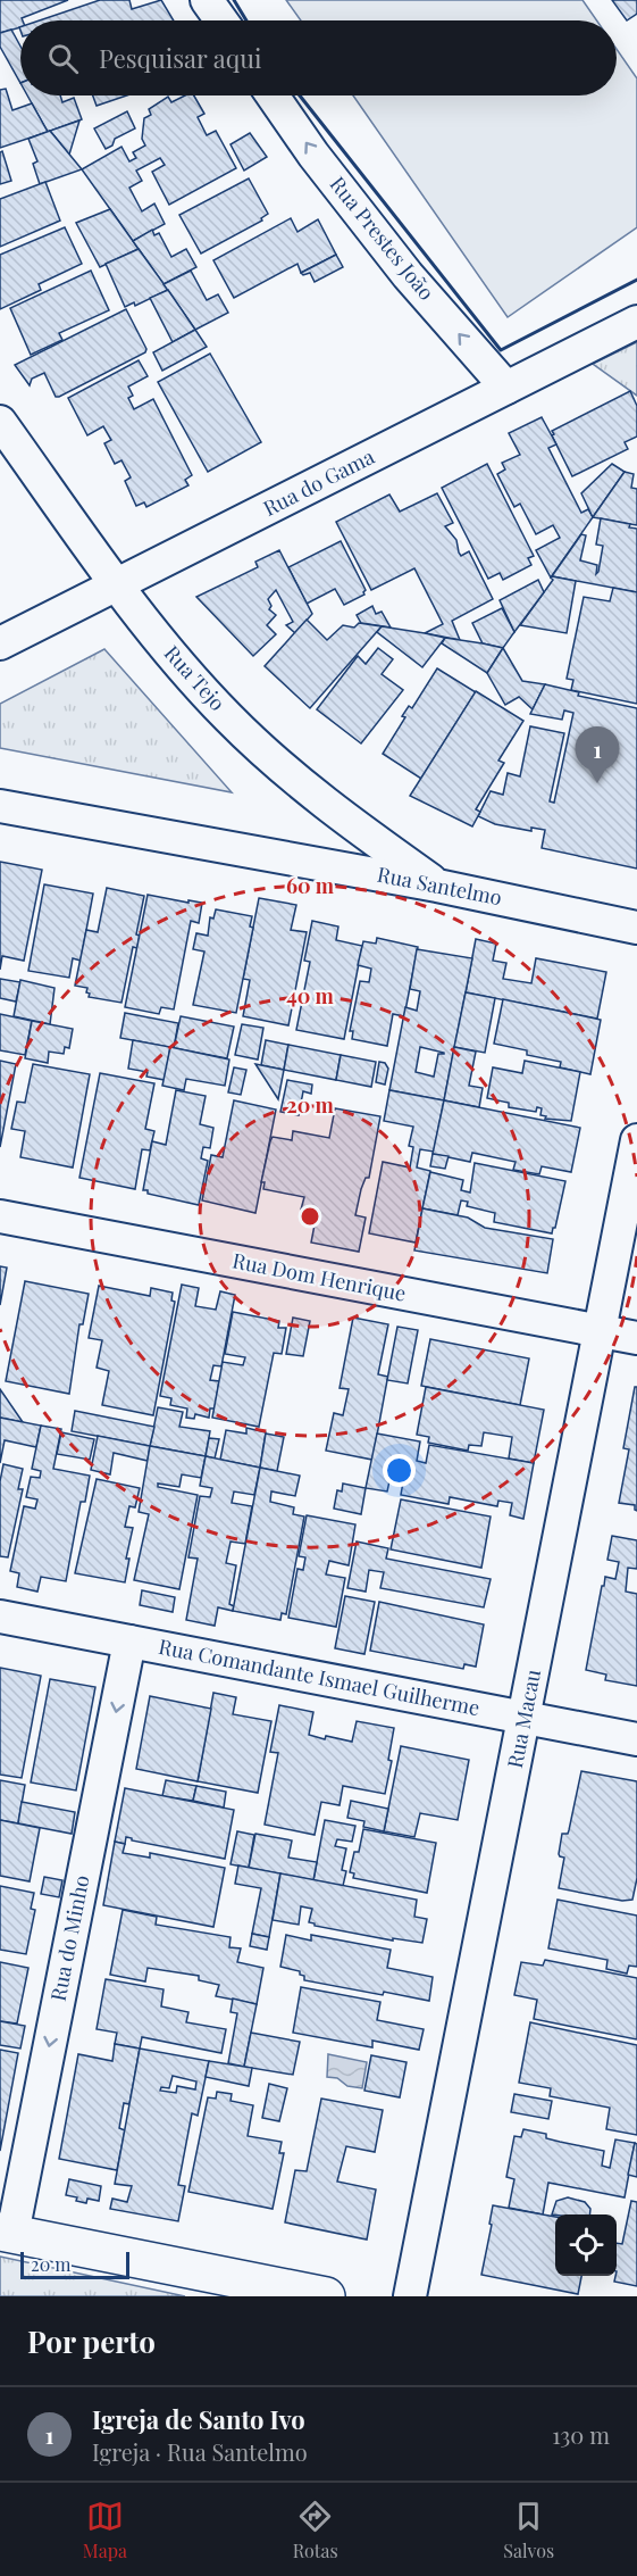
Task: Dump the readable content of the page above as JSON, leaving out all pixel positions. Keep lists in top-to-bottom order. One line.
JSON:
{"streets":{"street":["Rua Prestes João","Rua do Gama","Rua Tejo","Rua Santelmo","Rua Dom Henrique","Rua Comandante Ismael Guilherme","Rua Macau","Rua do Minho"]},"crossings":[["Rua Prestes João","Rua do Gama"],["Rua do Gama","Rua Tejo"],["Rua Tejo","Rua Santelmo"],["Rua Dom Henrique","Rua Macau"],["Rua Comandante Ismael Guilherme","Rua Macau"],["Rua Comandante Ismael Guilherme","Rua do Minho"]],"one_way":["Rua Prestes João","Rua do Minho"],"scale_bar":"20 m","page":{"search":"Pesquisar aqui","pins":"1","scale":"20 m","heading":"Por perto","list":[{"mark":"1","name":"Igreja de Santo Ivo","note":"Igreja · Rua Santelmo","value":"130 m"}],"nav":["Mapa","Rotas","Salvos"]},"rings":["60 m","40 m","20 m"]}
